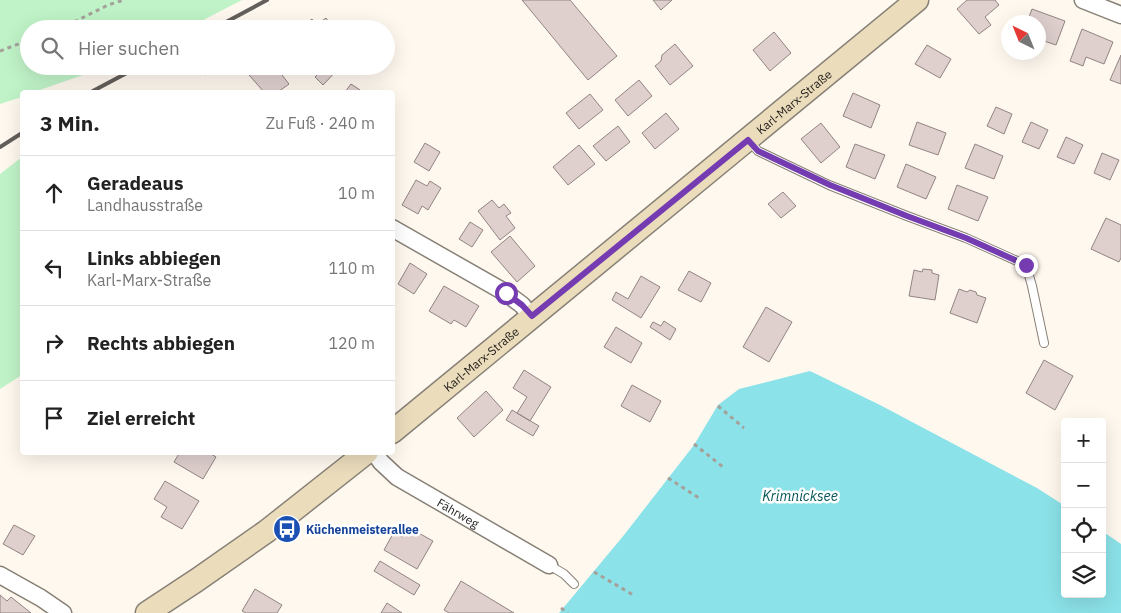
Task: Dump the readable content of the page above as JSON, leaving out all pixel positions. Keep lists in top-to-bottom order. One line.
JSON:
{"streets":{"street":["Karl-Marx-Straße","Fährweg"]},"water":["Krimnicksee"],"places":{"bus stop":["Küchenmeisterallee"]},"north":"top left","page":{"search":"Hier suchen","heading":["3 Min.","Zu Fuß · 240 m"],"list":[["Geradeaus","Landhausstraße","10 m"],["Links abbiegen","Karl-Marx-Straße","110 m"],["Rechts abbiegen","120 m"],"Ziel erreicht"],"map_buttons":["+","−"]}}
